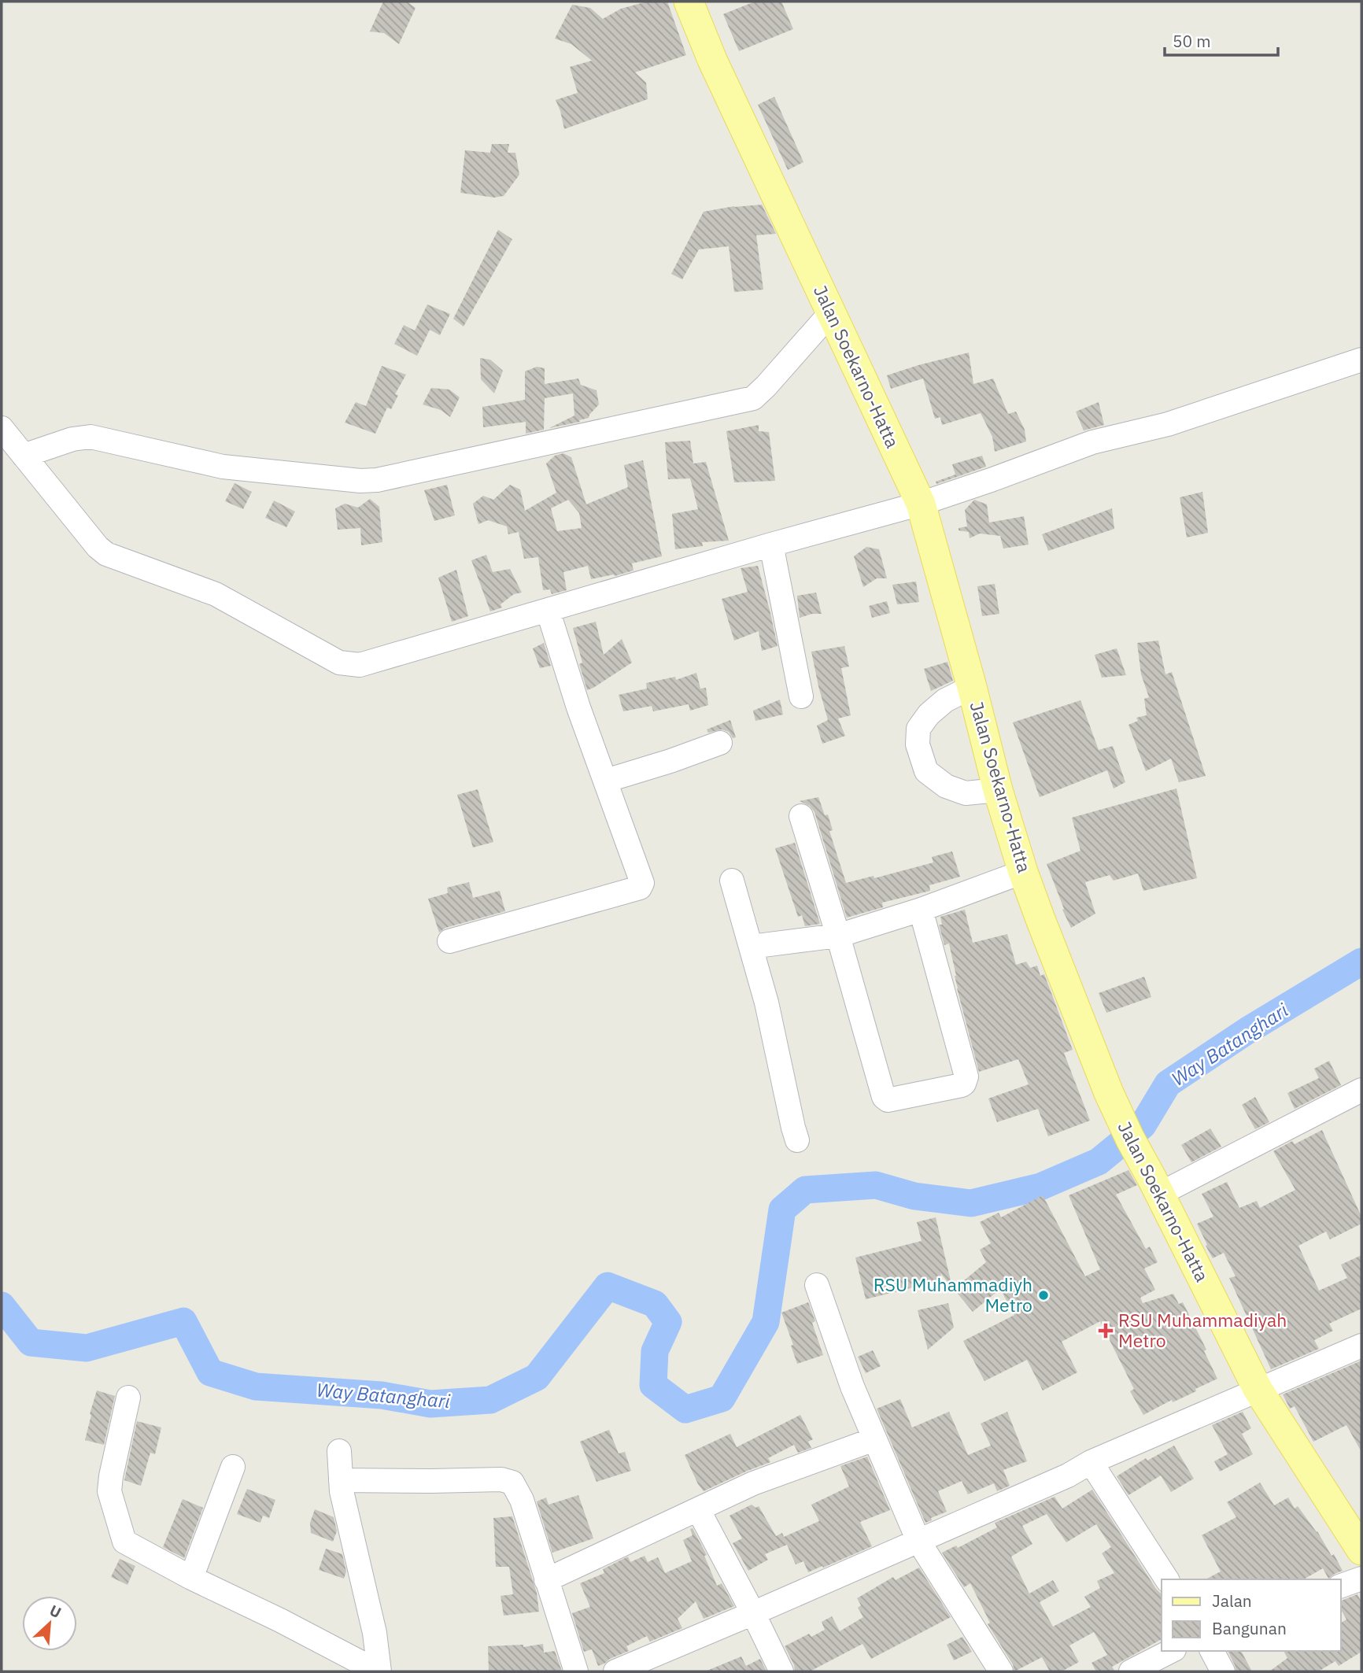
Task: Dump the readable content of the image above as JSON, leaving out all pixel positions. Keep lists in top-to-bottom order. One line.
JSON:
{"streets":{"main road":["Jalan Soekarno-Hatta"]},"water":["Way Batanghari"],"places":{"other":["RSU Muhammadiyh Metro"],"health":["RSU Muhammadiyah Metro"]},"legend":["Jalan","Bangunan"],"scale_bar":"50 m","north":"top right"}
